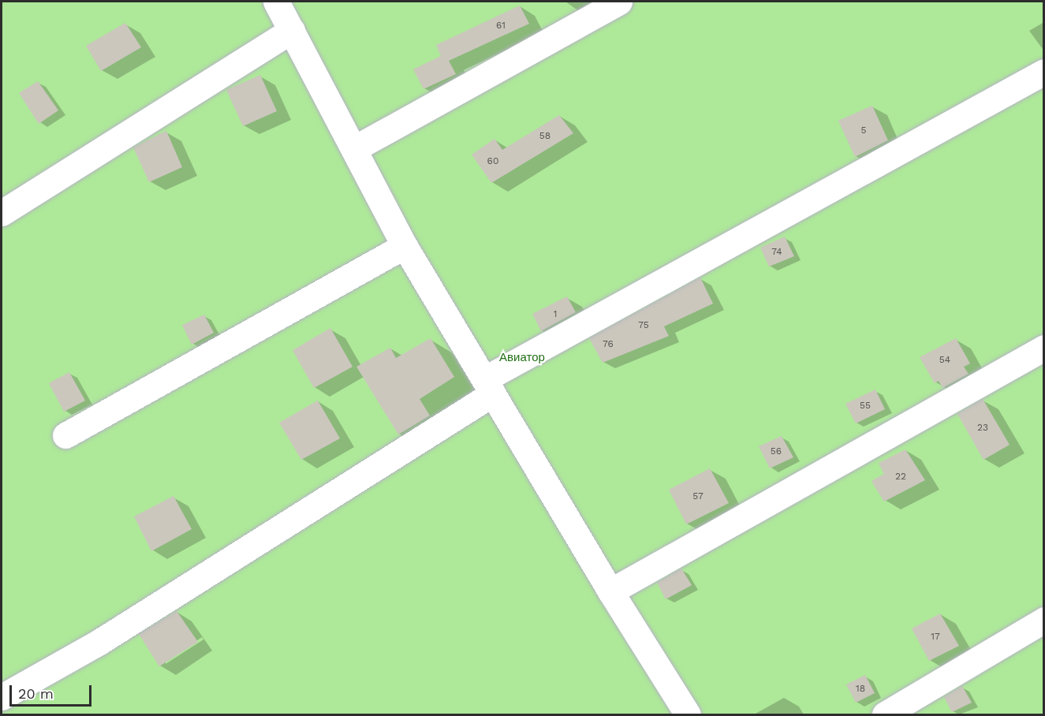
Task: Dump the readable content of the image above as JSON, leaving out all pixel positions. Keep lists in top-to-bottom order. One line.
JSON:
{"parks":["Авиатор"],"house_numbers":["61","5","58","60","74","1","75","76","54","55","23","56","22","57","17","18"],"scale_bar":"20 m"}
